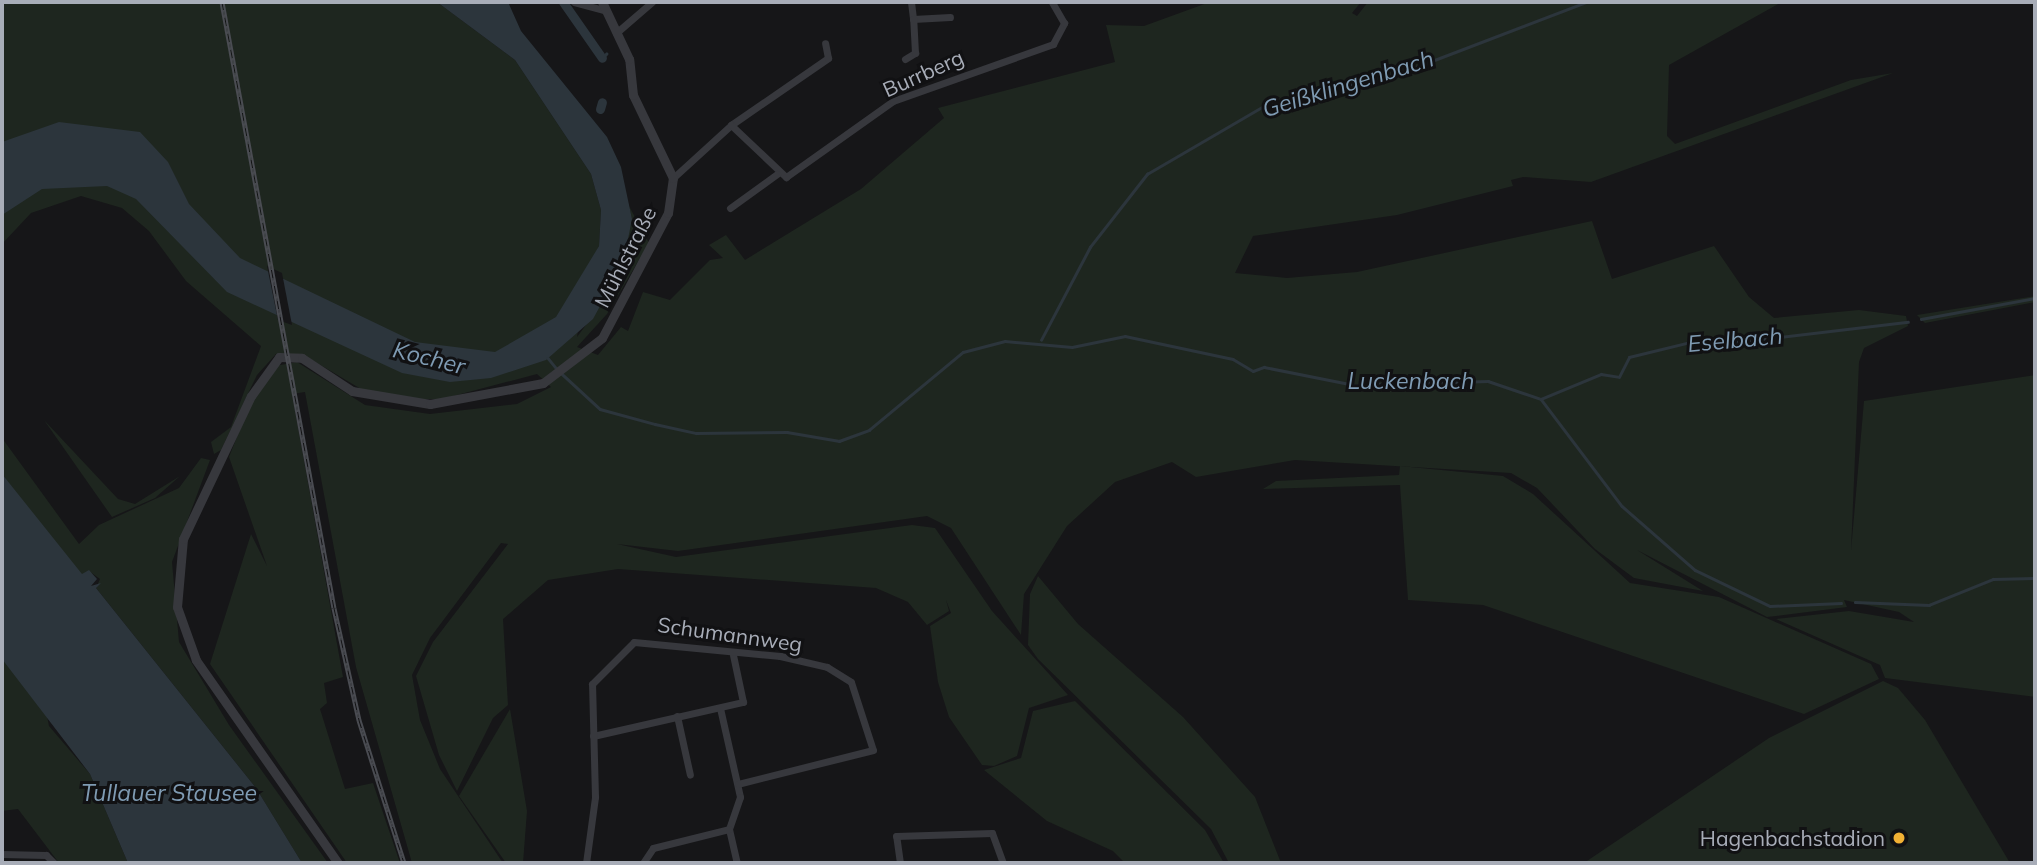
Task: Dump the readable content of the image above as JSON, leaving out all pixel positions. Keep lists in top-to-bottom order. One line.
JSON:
{"streets":{"street":["Burrberg","Mühlstraße","Schumannweg"]},"water":["Geißklingenbach","Eselbach","Kocher","Luckenbach","Tullauer Stausee"],"places":["Hagenbachstadion"]}
